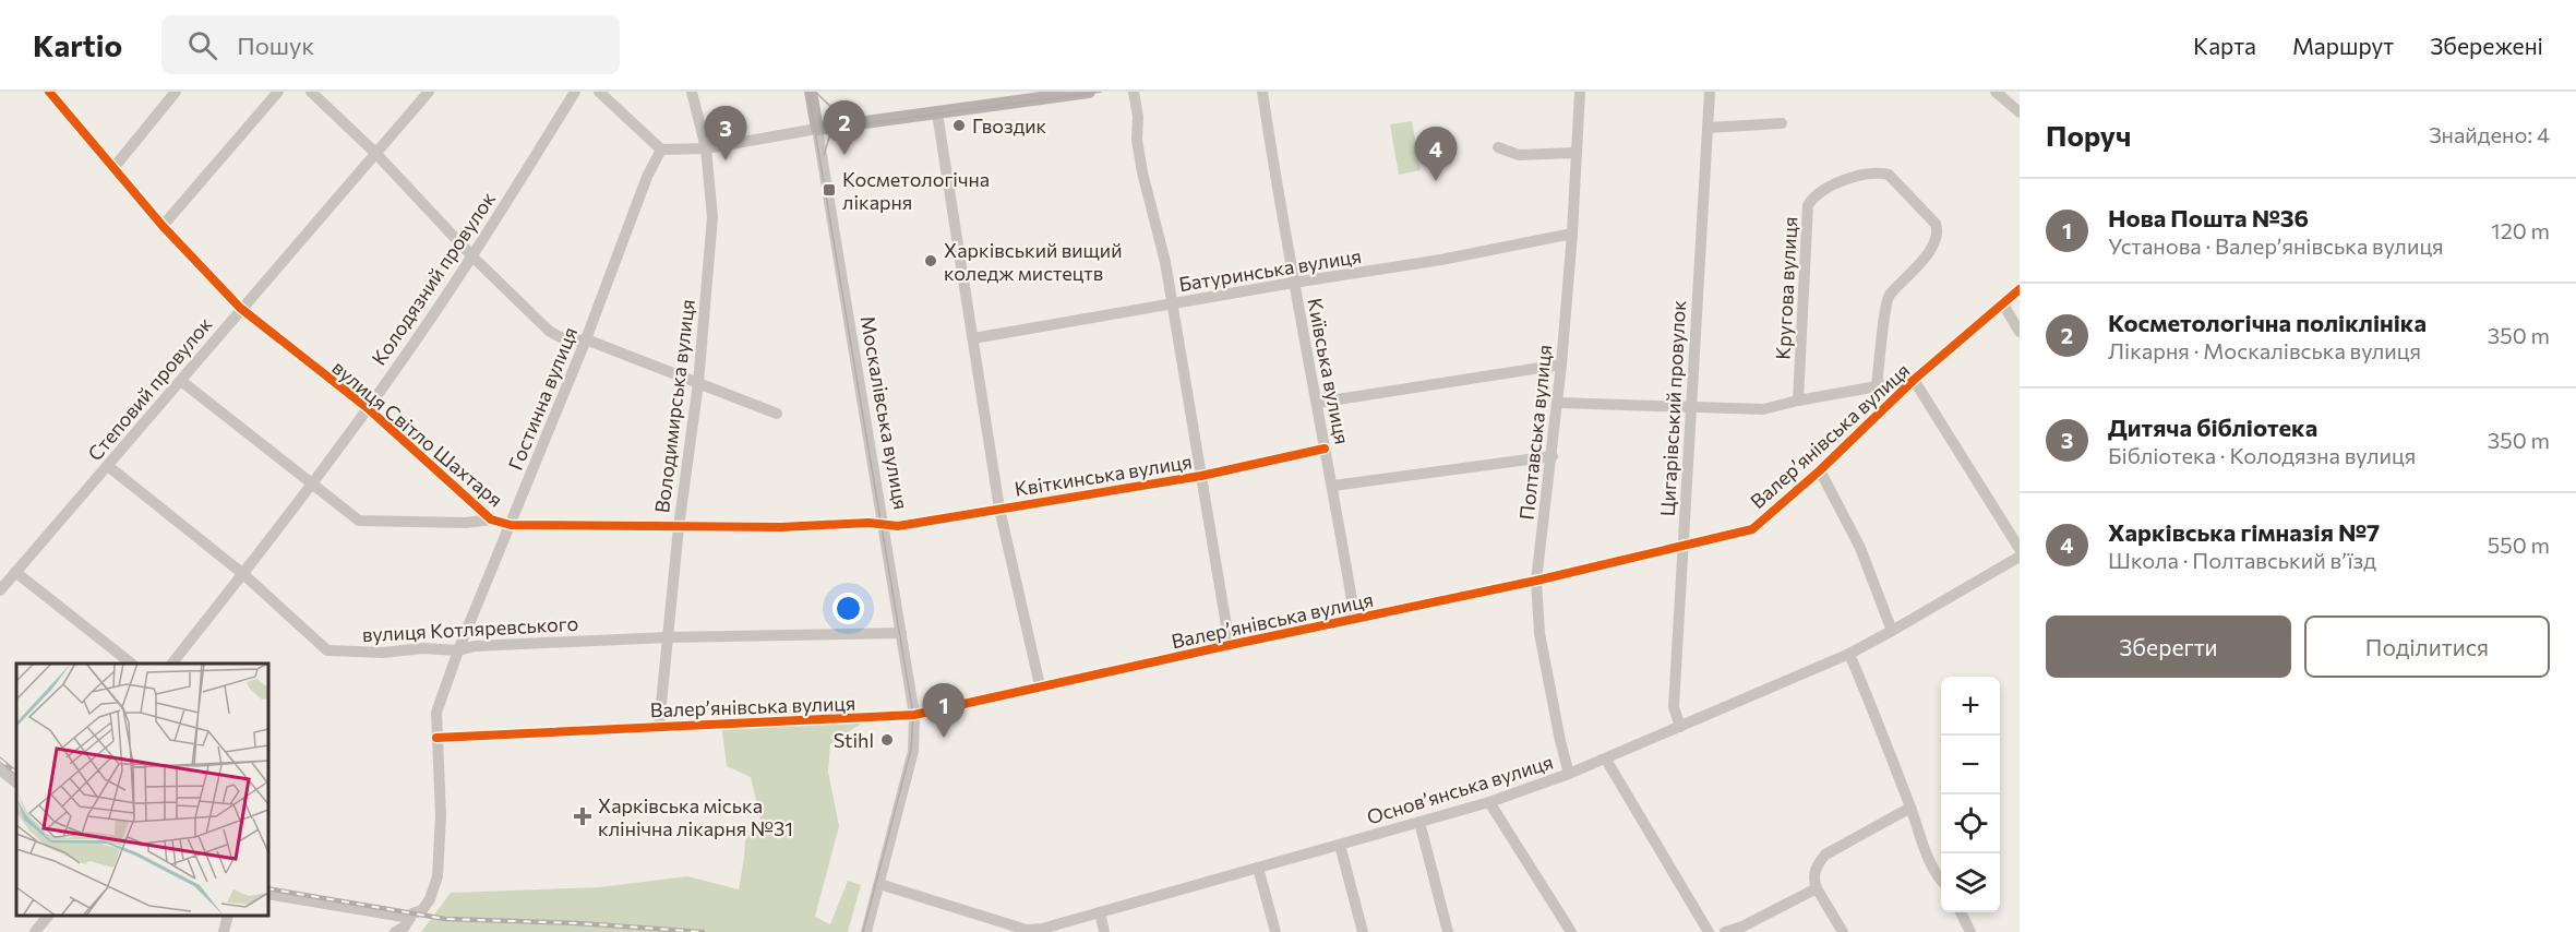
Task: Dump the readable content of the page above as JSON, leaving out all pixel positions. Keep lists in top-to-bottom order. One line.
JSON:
{"streets":{"main road":["Москалівська вулиця"],"street":["Батуринська вулиця","Колодязний провулок","Кругова вулиця","Київська вулиця","Степовий провулок","Гостинна вулиця","Володимирська вулиця","Цигарівський провулок","Полтавська вулиця","вулиця Світло Шахтаря","Валер’янівська вулиця","Квіткинська вулиця","вулиця Котляревського","Основ’янська вулиця"]},"crossings":[["Батуринська вулиця","Київська вулиця"],["Батуринська вулиця","Полтавська вулиця"],["Колодязний провулок","вулиця Світло Шахтаря"],["Колодязний провулок","вулиця Котляревського"],["Київська вулиця","Валер’янівська вулиця"],["Київська вулиця","Квіткинська вулиця"],["Степовий провулок","вулиця Світло Шахтаря"],["Степовий провулок","вулиця Котляревського"],["Гостинна вулиця","вулиця Світло Шахтаря"],["Гостинна вулиця","Валер’янівська вулиця"],["Гостинна вулиця","вулиця Котляревського"],["Володимирська вулиця","вулиця Світло Шахтаря"],["Володимирська вулиця","Валер’янівська вулиця"],["Володимирська вулиця","вулиця Котляревського"],["Цигарівський провулок","Валер’янівська вулиця"],["Цигарівський провулок","Основ’янська вулиця"],["Москалівська вулиця","вулиця Світло Шахтаря"],["Москалівська вулиця","Валер’янівська вулиця"],["Москалівська вулиця","Квіткинська вулиця"],["Москалівська вулиця","вулиця Котляревського"],["Москалівська вулиця","Основ’янська вулиця"],["Полтавська вулиця","Валер’янівська вулиця"],["Полтавська вулиця","Основ’янська вулиця"],["вулиця Світло Шахтаря","Квіткинська вулиця"]],"places":{"other":["Гвоздик","Харківський вищий коледж мистецтв","Stihl"],"transit":["Косметологічна лікарня"],"health":["Харківська міська клінічна лікарня №31"]},"page":{"header":"Kartio","search":"Пошук","nav":["Карта","Маршрут","Збережені"],"heading":["Поруч","Знайдено: 4"],"pins":["2","3","4","1"],"list":[{"mark":"1","name":"Нова Пошта №36","note":"Установа · Валер’янівська вулиця","value":"120 m"},{"mark":"2","name":"Косметологічна поліклініка","note":"Лікарня · Москалівська вулиця","value":"350 m"},{"mark":"3","name":"Дитяча бібліотека","note":"Бібліотека · Колодязна вулиця","value":"350 m"},{"mark":"4","name":"Харківська гімназія №7","note":"Школа · Полтавський в’їзд","value":"550 m"}],"buttons":["Зберегти","Поділитися"],"map_buttons":["+","−"]}}
